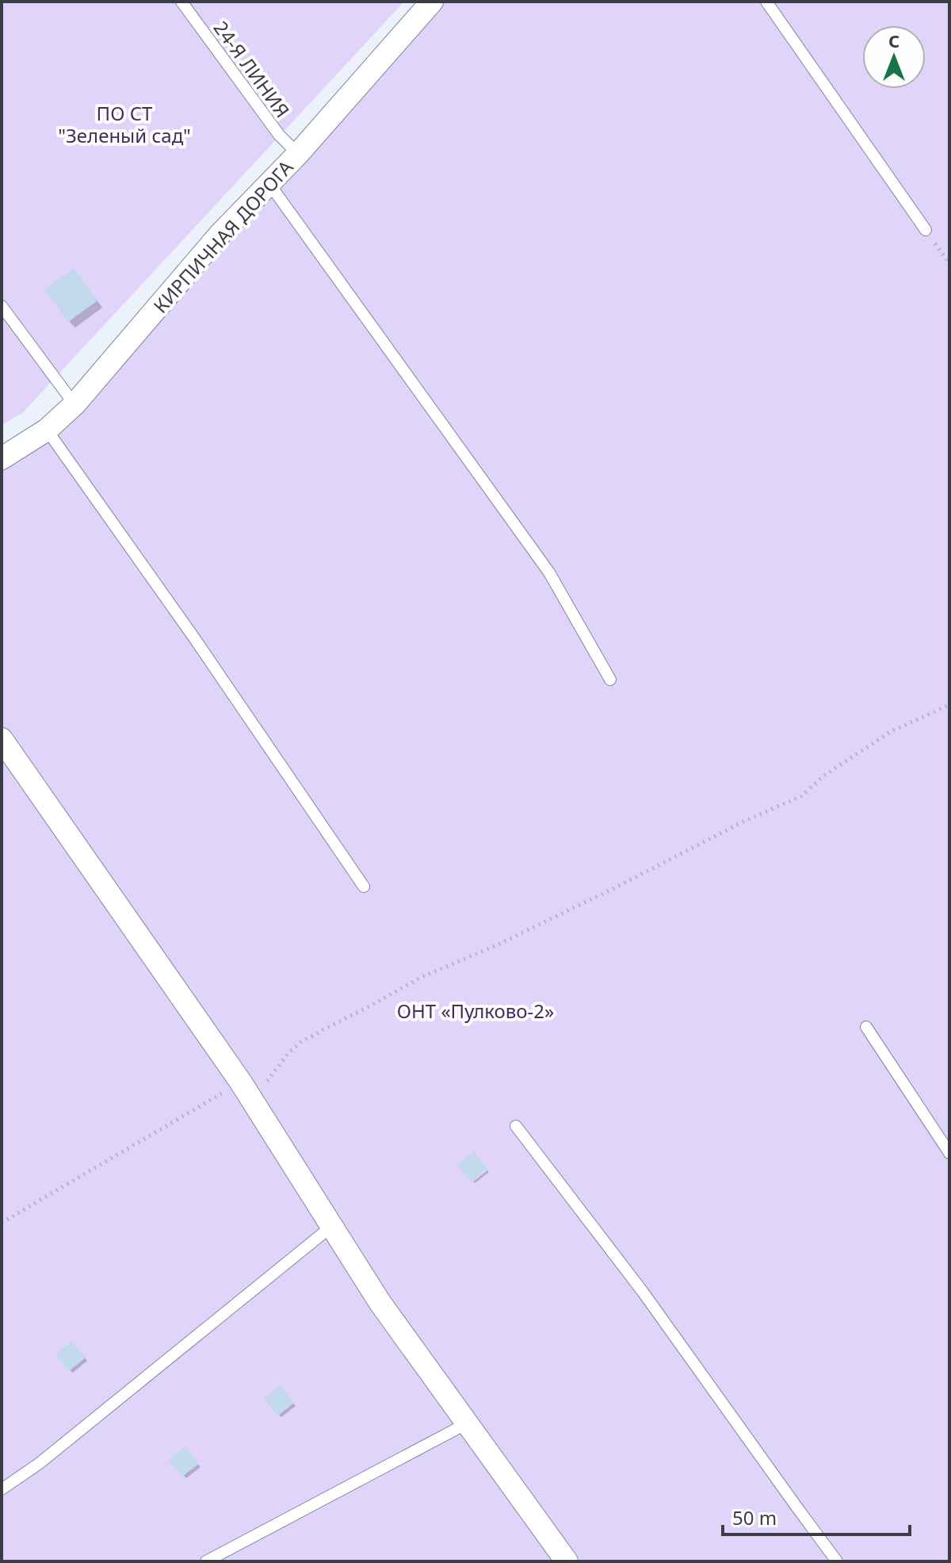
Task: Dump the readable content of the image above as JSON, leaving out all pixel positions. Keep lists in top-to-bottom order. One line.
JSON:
{"streets":{"street":["КИРПИЧНАЯ ДОРОГА"],"lane":["24-Я ЛИНИЯ"]},"crossings":[["24-Я ЛИНИЯ","КИРПИЧНАЯ ДОРОГА"]],"parks":["ПО СТ \"Зеленый сад\"","ОНТ «Пулково-2»"],"scale_bar":"50 m","north":"top"}
